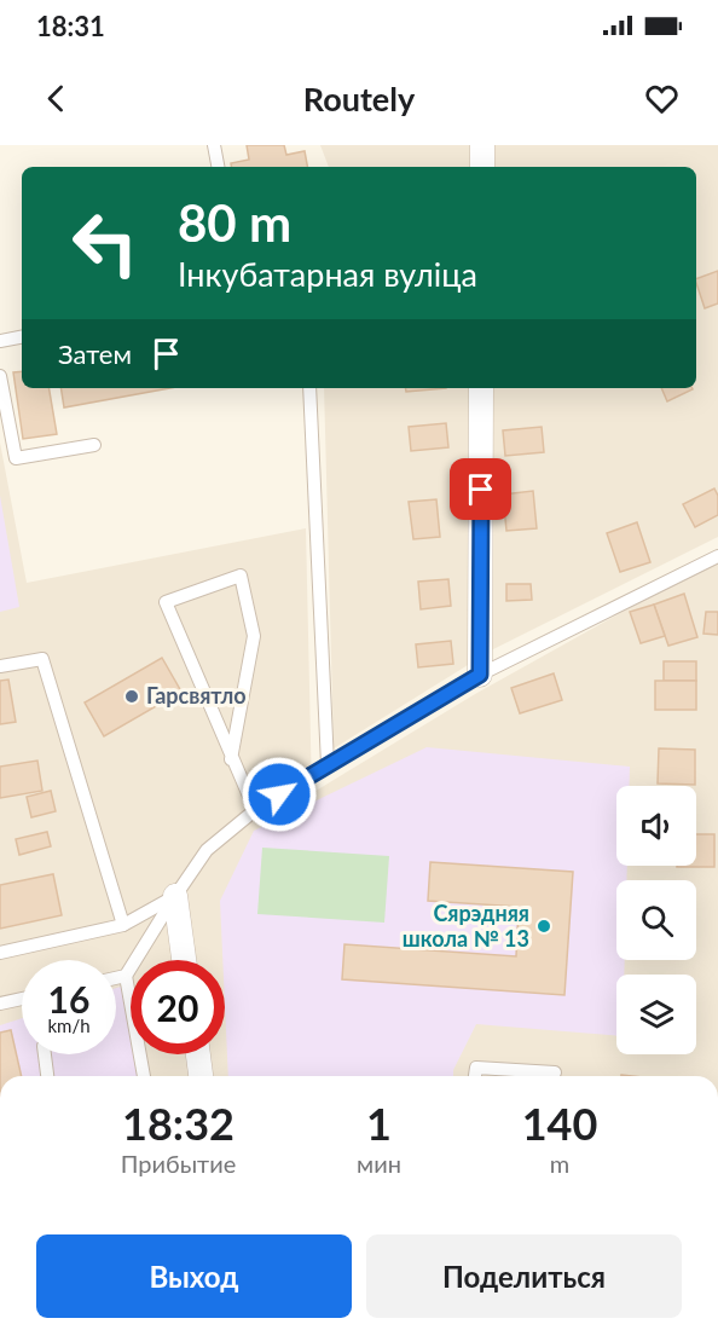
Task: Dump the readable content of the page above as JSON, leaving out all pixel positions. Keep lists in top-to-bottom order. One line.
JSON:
{"places":["Гарсвятло","Сярэдняя школа № 13"],"page":{"status":"18:31","header":"Routely","turn":["80 m","Інкубатарная вуліца"],"then":"Затем","speed":"16 km/h","limit":"20","eta":["18:32","Прибытие","1","мин","140","m"],"buttons":["Выход","Поделиться"]}}
